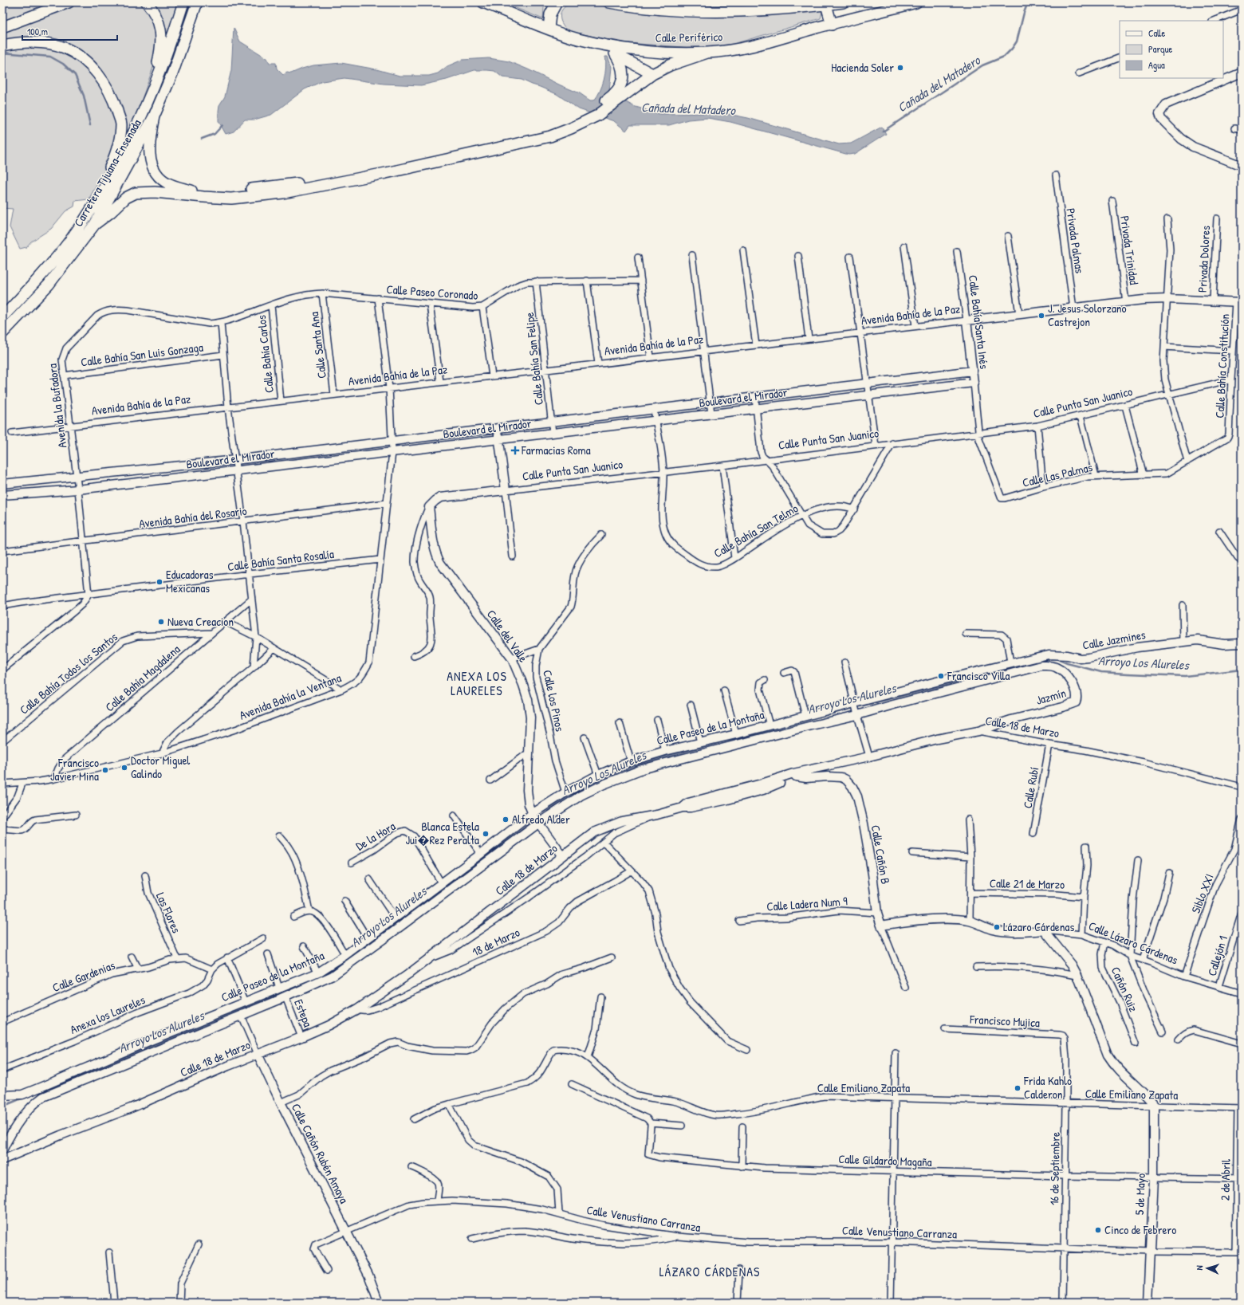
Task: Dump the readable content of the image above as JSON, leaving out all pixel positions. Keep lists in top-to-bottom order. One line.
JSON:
{"streets":{"highway":["Calle Periférico","Carretera Tijuana–Ensenada"],"main road":["Avenida Bahía de la Paz","Calle Bahía Santa Inés","Boulevard el Mirador","Calle Punta San Juanico","Calle del Valle","Calle Jazmines","Jazmín","Calle 18 de Marzo","Calle Paseo de la Montaña","Calle Cañón B","Calle Lázaro Cárdenas","Calle Cañón Rubén Amaya","5 de Mayo"],"street":["Privada Palmas","Privada Trinidad","Privada Dolores","Calle Paseo Coronado","Calle Santa Ana","Calle Bahía Carlos","Calle Bahía San Luis Gonzaga","Calle Bahía San Felipe","Calle Bahía Constitución","Avenida la Bufadora","Calle Las Palmas","Avenida Bahía del Rosario","Calle Bahía San Telmo","Calle Bahía Santa Rosalía","Calle Bahía Todos los Santos","Calle Bahía Magdalena","Avenida Bahía la Ventana","Calle los Pinos","Calle Rubí","De la Hora","Calle 21 de Marzo","Siblo XXI","Calle Ladera Num 9","Las Flores","18 de Marzo","Callejón 1","Calle Gardenias","Cañón Ruiz","Estepa","Anexa los Laureles","Francisco Mujica","Calle Emiliano Zapata","Calle Gildardo Magaña","16 de Septiembre","2 de Abril","Calle Venustiano Carranza"]},"crossings":[["Privada Palmas","Avenida Bahía de la Paz"],["Privada Trinidad","Avenida Bahía de la Paz"],["Privada Dolores","Avenida Bahía de la Paz"],["Calle Paseo Coronado","Calle Santa Ana"],["Calle Paseo Coronado","Calle Bahía Carlos"],["Calle Paseo Coronado","Calle Bahía San Felipe"],["Calle Paseo Coronado","Avenida la Bufadora"],["Calle Paseo Coronado","Avenida Bahía la Ventana"],["Avenida Bahía de la Paz","Calle Bahía Santa Inés"],["Avenida Bahía de la Paz","Calle Santa Ana"],["Avenida Bahía de la Paz","Calle Bahía Carlos"],["Avenida Bahía de la Paz","Calle Bahía San Felipe"],["Avenida Bahía de la Paz","Calle Bahía Constitución"],["Avenida Bahía de la Paz","Avenida la Bufadora"],["Avenida Bahía de la Paz","Avenida Bahía la Ventana"],["Calle Bahía Santa Inés","Boulevard el Mirador"],["Calle Bahía Santa Inés","Calle Punta San Juanico"],["Calle Bahía Santa Inés","Calle Las Palmas"],["Calle Bahía San Luis Gonzaga","Avenida la Bufadora"],["Calle Bahía San Felipe","Boulevard el Mirador"],["Calle Bahía Constitución","Calle Punta San Juanico"],["Calle Bahía Constitución","Calle Las Palmas"],["Boulevard el Mirador","Avenida la Bufadora"],["Boulevard el Mirador","Calle Bahía San Telmo"],["Boulevard el Mirador","Avenida Bahía la Ventana"],["Calle Punta San Juanico","Calle Las Palmas"],["Calle Punta San Juanico","Calle Bahía San Telmo"],["Calle Punta San Juanico","Calle del Valle"],["Avenida la Bufadora","Avenida Bahía del Rosario"],["Avenida la Bufadora","Calle Bahía Santa Rosalía"],["Avenida Bahía del Rosario","Avenida Bahía la Ventana"],["Calle Bahía Santa Rosalía","Avenida Bahía la Ventana"],["Calle del Valle","Calle 18 de Marzo"],["Calle del Valle","Calle Paseo de la Montaña"],["Calle Jazmines","Calle Paseo de la Montaña"],["Calle Bahía Todos los Santos","Calle Bahía Magdalena"],["Calle Bahía Magdalena","Avenida Bahía la Ventana"],["Jazmín","Calle 18 de Marzo"],["Jazmín","Calle Paseo de la Montaña"],["Calle los Pinos","Calle Paseo de la Montaña"],["Calle 18 de Marzo","Calle Rubí"],["Calle 18 de Marzo","Calle Cañón B"],["Calle 18 de Marzo","18 de Marzo"],["Calle 18 de Marzo","Estepa"],["Calle 18 de Marzo","Calle Cañón Rubén Amaya"],["Calle Paseo de la Montaña","De la Hora"],["Calle Paseo de la Montaña","Estepa"],["Calle Paseo de la Montaña","Calle Cañón Rubén Amaya"],["Calle Cañón B","Calle Ladera Num 9"],["Calle Cañón B","Calle Lázaro Cárdenas"],["Siblo XXI","Calle Lázaro Cárdenas"],["Las Flores","Calle Gardenias"],["Calle Lázaro Cárdenas","Callejón 1"],["Calle Lázaro Cárdenas","Cañón Ruiz"],["Calle Gardenias","Anexa los Laureles"],["Francisco Mujica","16 de Septiembre"],["Calle Emiliano Zapata","16 de Septiembre"],["Calle Emiliano Zapata","2 de Abril"],["Calle Emiliano Zapata","5 de Mayo"],["Calle Cañón Rubén Amaya","Calle Venustiano Carranza"],["Calle Gildardo Magaña","16 de Septiembre"],["Calle Gildardo Magaña","2 de Abril"],["Calle Gildardo Magaña","5 de Mayo"],["16 de Septiembre","Calle Venustiano Carranza"],["2 de Abril","Calle Venustiano Carranza"],["5 de Mayo","Calle Venustiano Carranza"]],"districts":["ANEXA LOS LAURELES","LÁZARO CÁRDENAS"],"water":["Cañada del Matadero","Arroyo Los Alureles"],"places":{"other":["Hacienda Soler","J. Jesus Solorzano Castrejon","Educadoras Mexicanas","Nueva Creacion","Francisco Villa","Doctor Miguel Galindo","Francisco Javier Mina","Alfredo Alder","Blanca Estela Jui�Rez Peralta","Lázaro Cárdenas","Frida Kahlo Calderon","Cinco de Febrero"],"health":["Farmacias Roma"]},"legend":["Calle","Parque","Agua"],"scale_bar":"100 m","north":"left"}
